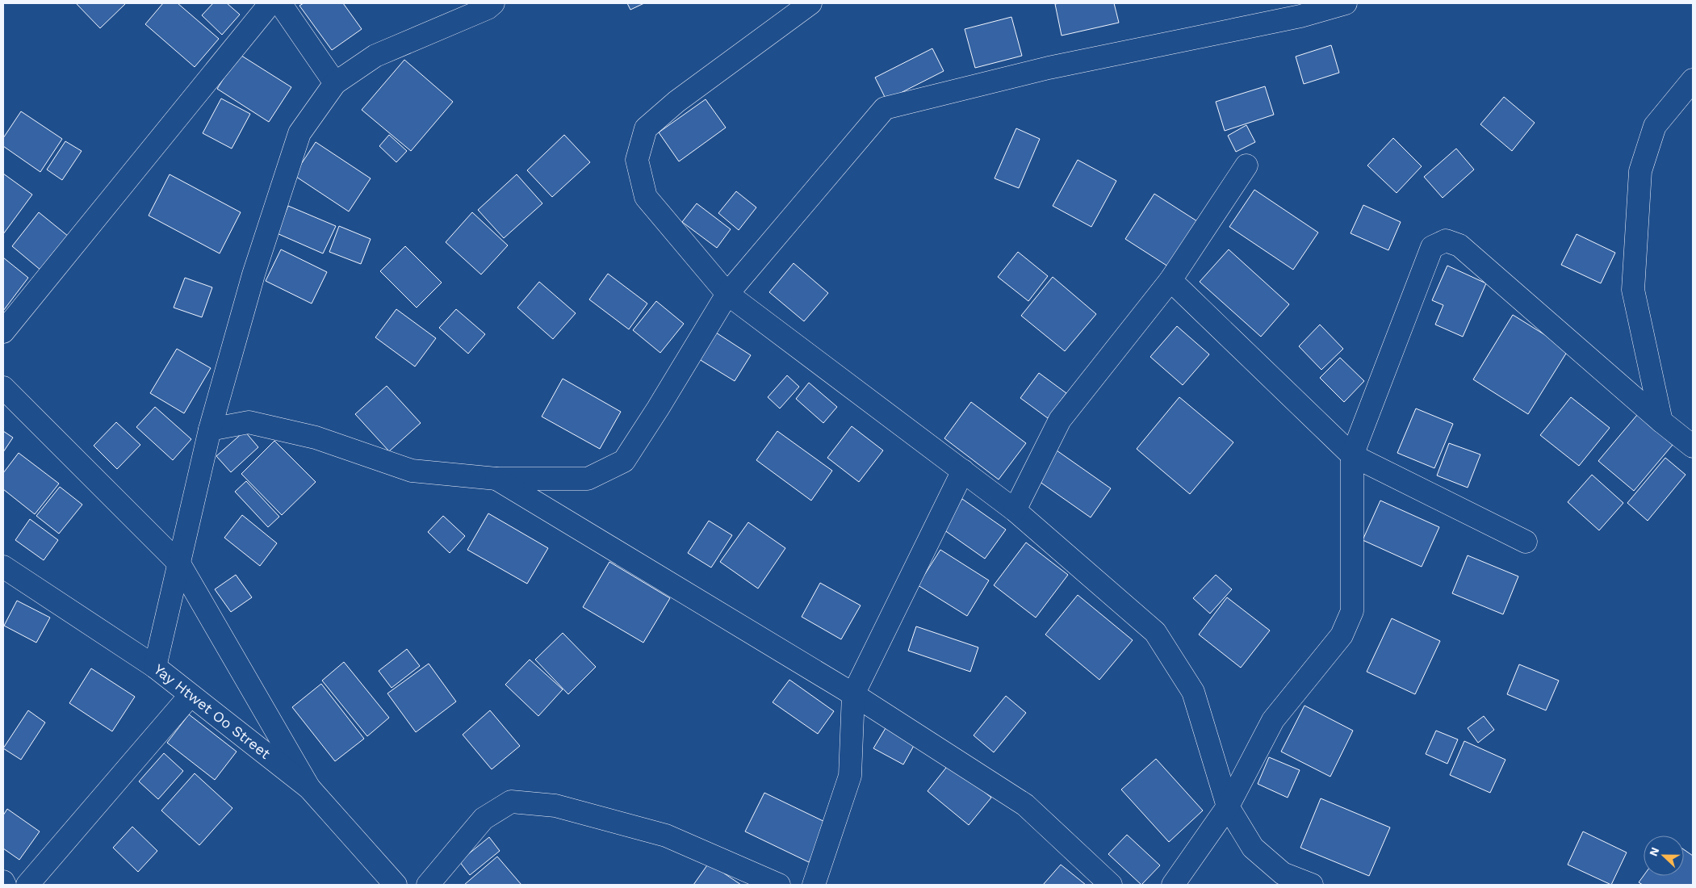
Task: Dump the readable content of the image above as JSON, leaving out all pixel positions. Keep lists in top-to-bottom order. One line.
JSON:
{"streets":{"street":["Yay Htwet Oo Street"]},"north":"left"}
